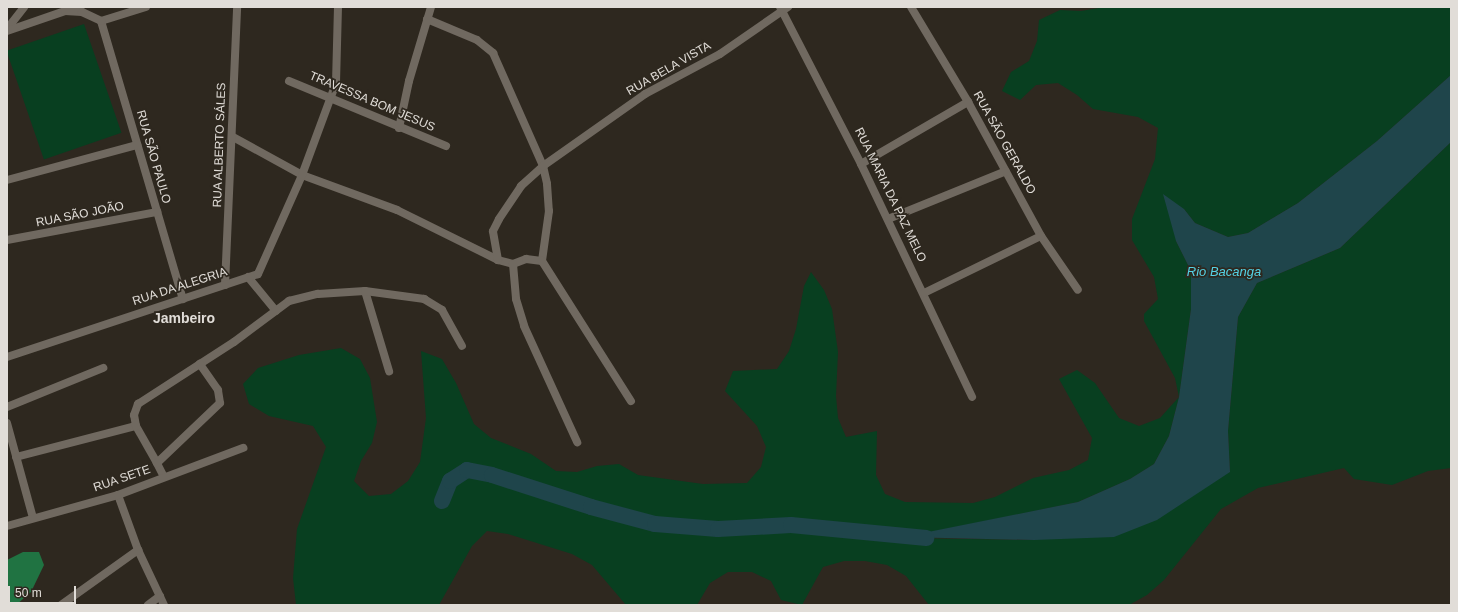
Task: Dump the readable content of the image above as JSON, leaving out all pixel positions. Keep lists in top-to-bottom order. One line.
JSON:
{"streets":{"street":["RUA BELA VISTA","TRAVESSA BOM JESUS","RUA SÃO GERALDO","RUA ALBERTO SÁLES","RUA SÃO PAULO","RUA MARIA DA PAZ MELO","RUA SÃO JOÃO","RUA DA ALEGRIA","RUA SETE"]},"crossings":[["RUA BELA VISTA","RUA MARIA DA PAZ MELO"],["TRAVESSA BOM JESUS","RUA DA ALEGRIA"],["RUA ALBERTO SÁLES","RUA DA ALEGRIA"],["RUA SÃO PAULO","RUA SÃO JOÃO"],["RUA SÃO PAULO","RUA DA ALEGRIA"]],"districts":["Jambeiro"],"water":["Rio Bacanga"],"scale_bar":"50 m"}
